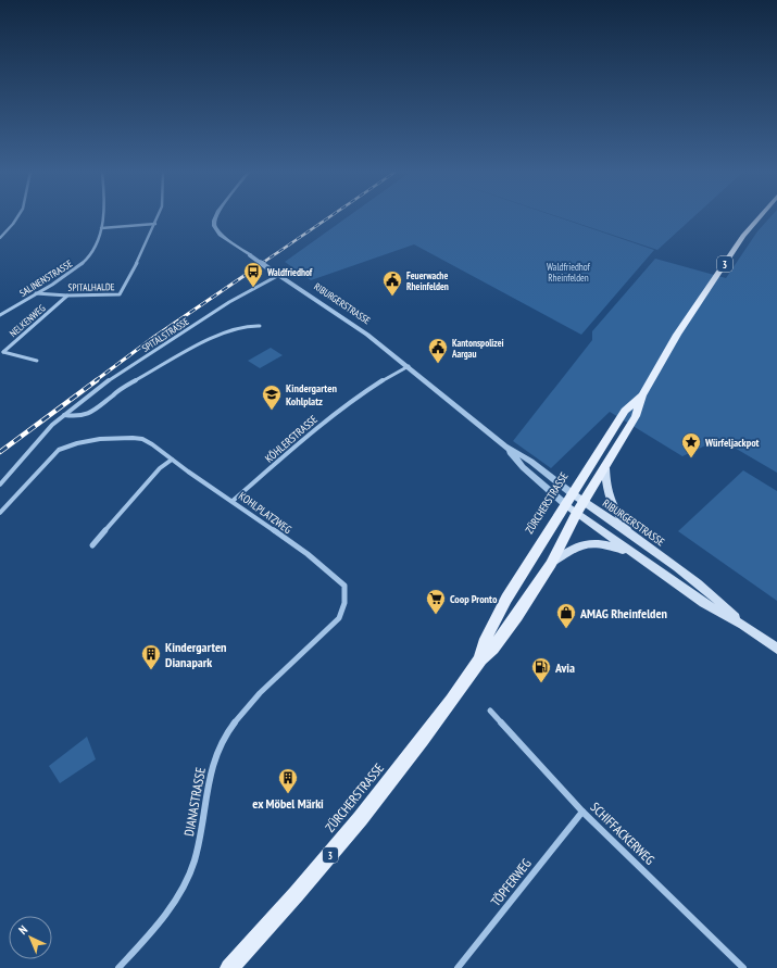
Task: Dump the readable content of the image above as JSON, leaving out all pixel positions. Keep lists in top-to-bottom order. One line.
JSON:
{"streets":{"main road":["3","RIBURGERSTRASSE","ZÜRCHERSTRASSE"],"street":["SALINENSTRASSE","SPITALHALDE","NELKENWEG","SPITALSTRASSE","KÖHLERSTRASSE","KOHLPLATZWEG","DIANASTRASSE","SCHIFFACKERWEG","TÖPFERWEG"]},"crossings":[["SALINENSTRASSE","SPITALHALDE"],["SPITALHALDE","NELKENWEG"],["RIBURGERSTRASSE","SPITALSTRASSE"],["RIBURGERSTRASSE","KÖHLERSTRASSE"],["RIBURGERSTRASSE","ZÜRCHERSTRASSE"],["KÖHLERSTRASSE","KOHLPLATZWEG"],["KOHLPLATZWEG","DIANASTRASSE"],["SCHIFFACKERWEG","TÖPFERWEG"]],"parks":["Waldfriedhof Rheinfelden"],"places":{"bus stop":["Waldfriedhof"],"public building":["Feuerwache Rheinfelden","Kantonspolizei Aargau"],"school or university":["Kindergarten Kohlplatz"],"place":["Würfeljackpot"],"supermarket":["Coop Pronto"],"shop":["AMAG Rheinfelden"],"building":["Kindergarten Dianapark","ex Möbel Märki"],"fuel station":["Avia"]},"north":"top left"}
